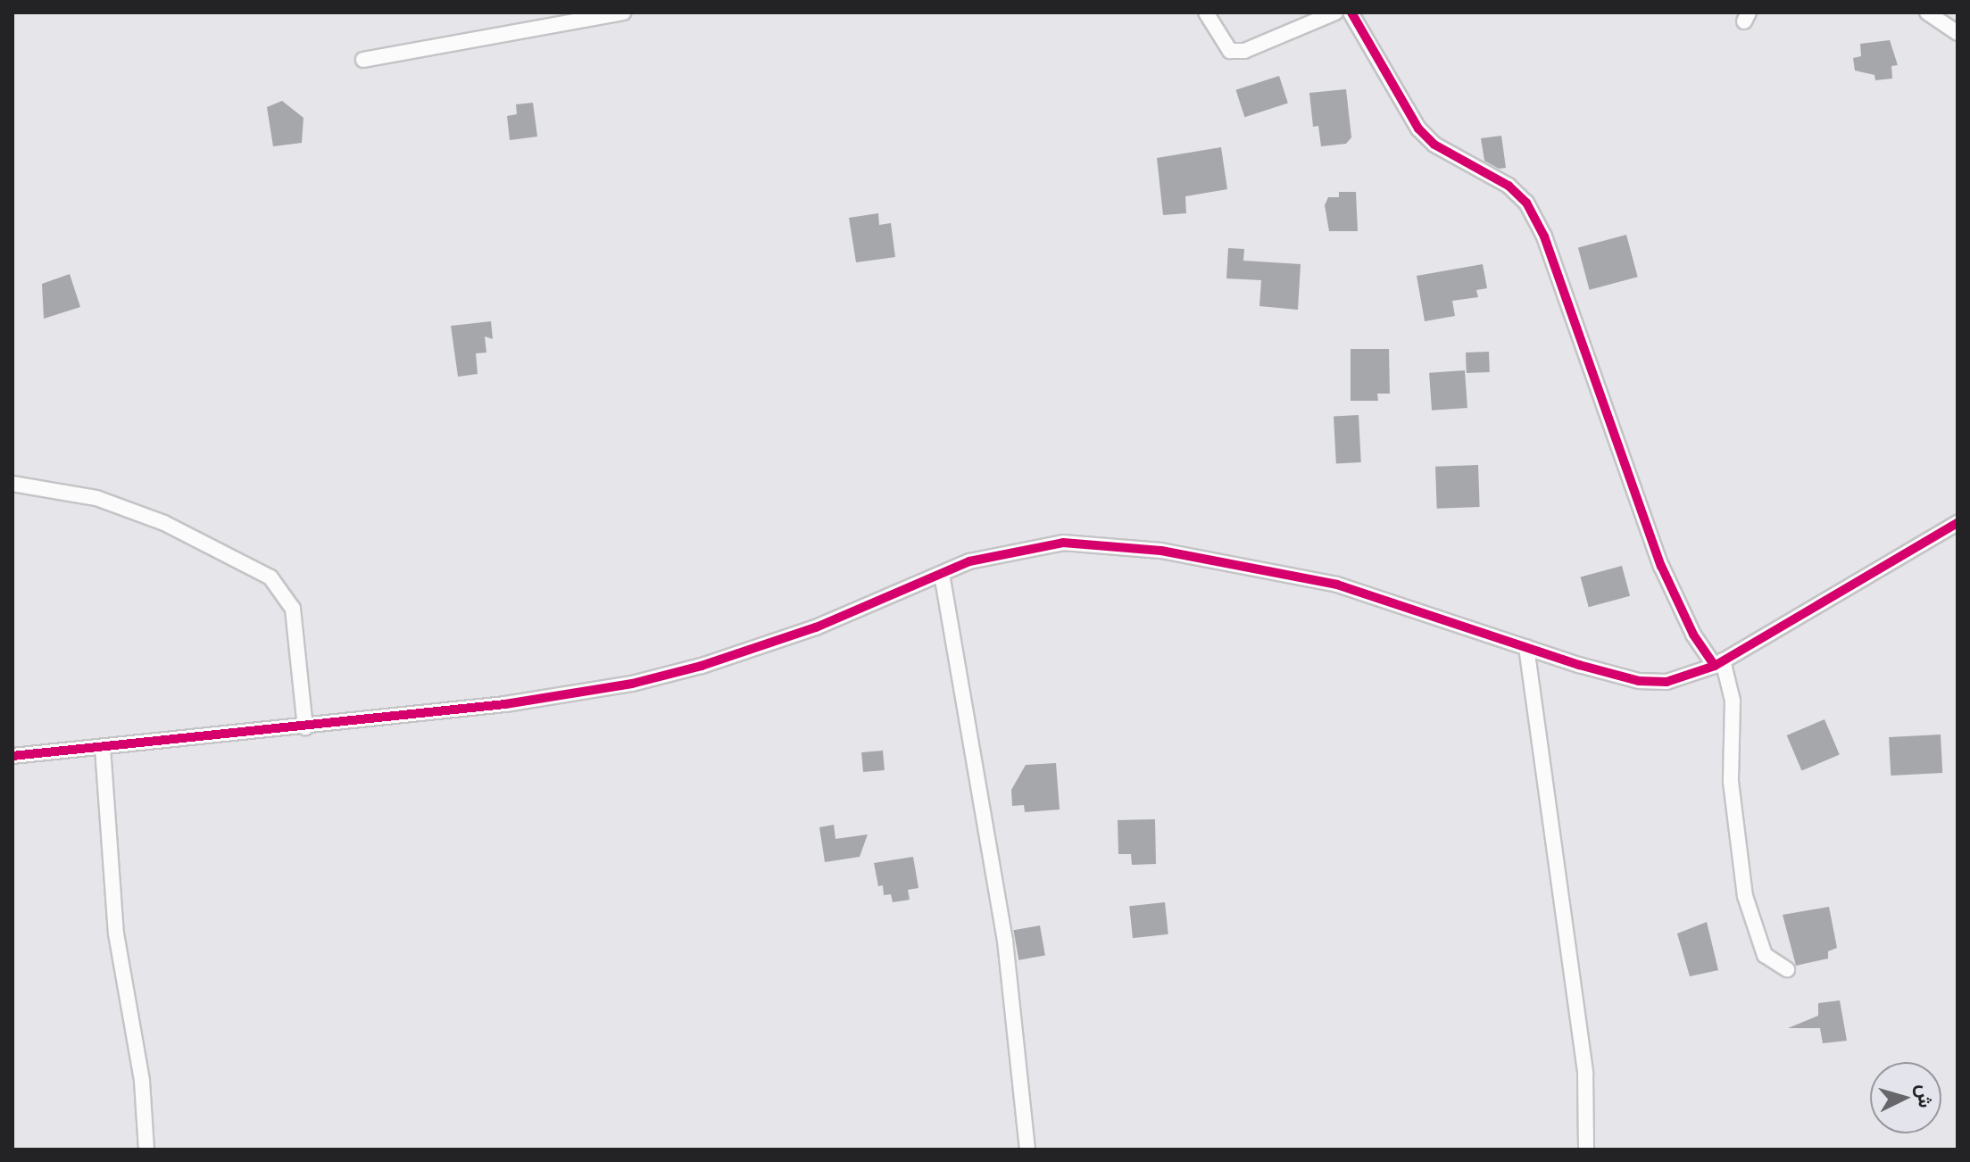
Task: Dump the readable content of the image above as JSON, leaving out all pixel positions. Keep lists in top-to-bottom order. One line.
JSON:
{"north":"right"}
